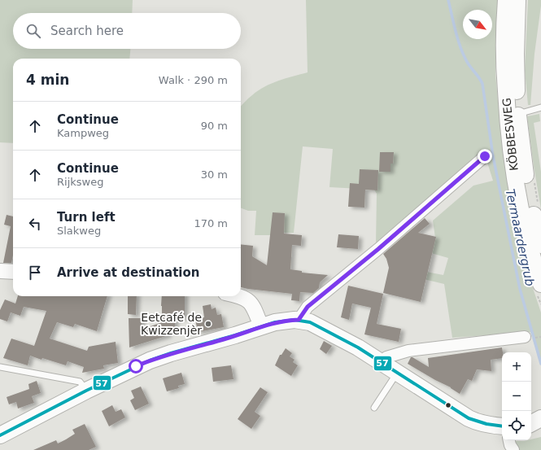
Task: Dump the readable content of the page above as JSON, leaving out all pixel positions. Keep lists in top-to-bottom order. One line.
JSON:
{"streets":{"main road":["KÖBBESWEG"]},"water":["Termaardergrub"],"places":["Eetcafé de Kwizzenjèr"],"lines":["transit line 57"],"north":"bottom right","page":{"search":"Search here","heading":["4 min","Walk · 290 m"],"list":[["Continue","Kampweg","90 m"],["Continue","Rijksweg","30 m"],["Turn left","Slakweg","170 m"],"Arrive at destination"],"map_buttons":["+","−"]}}
